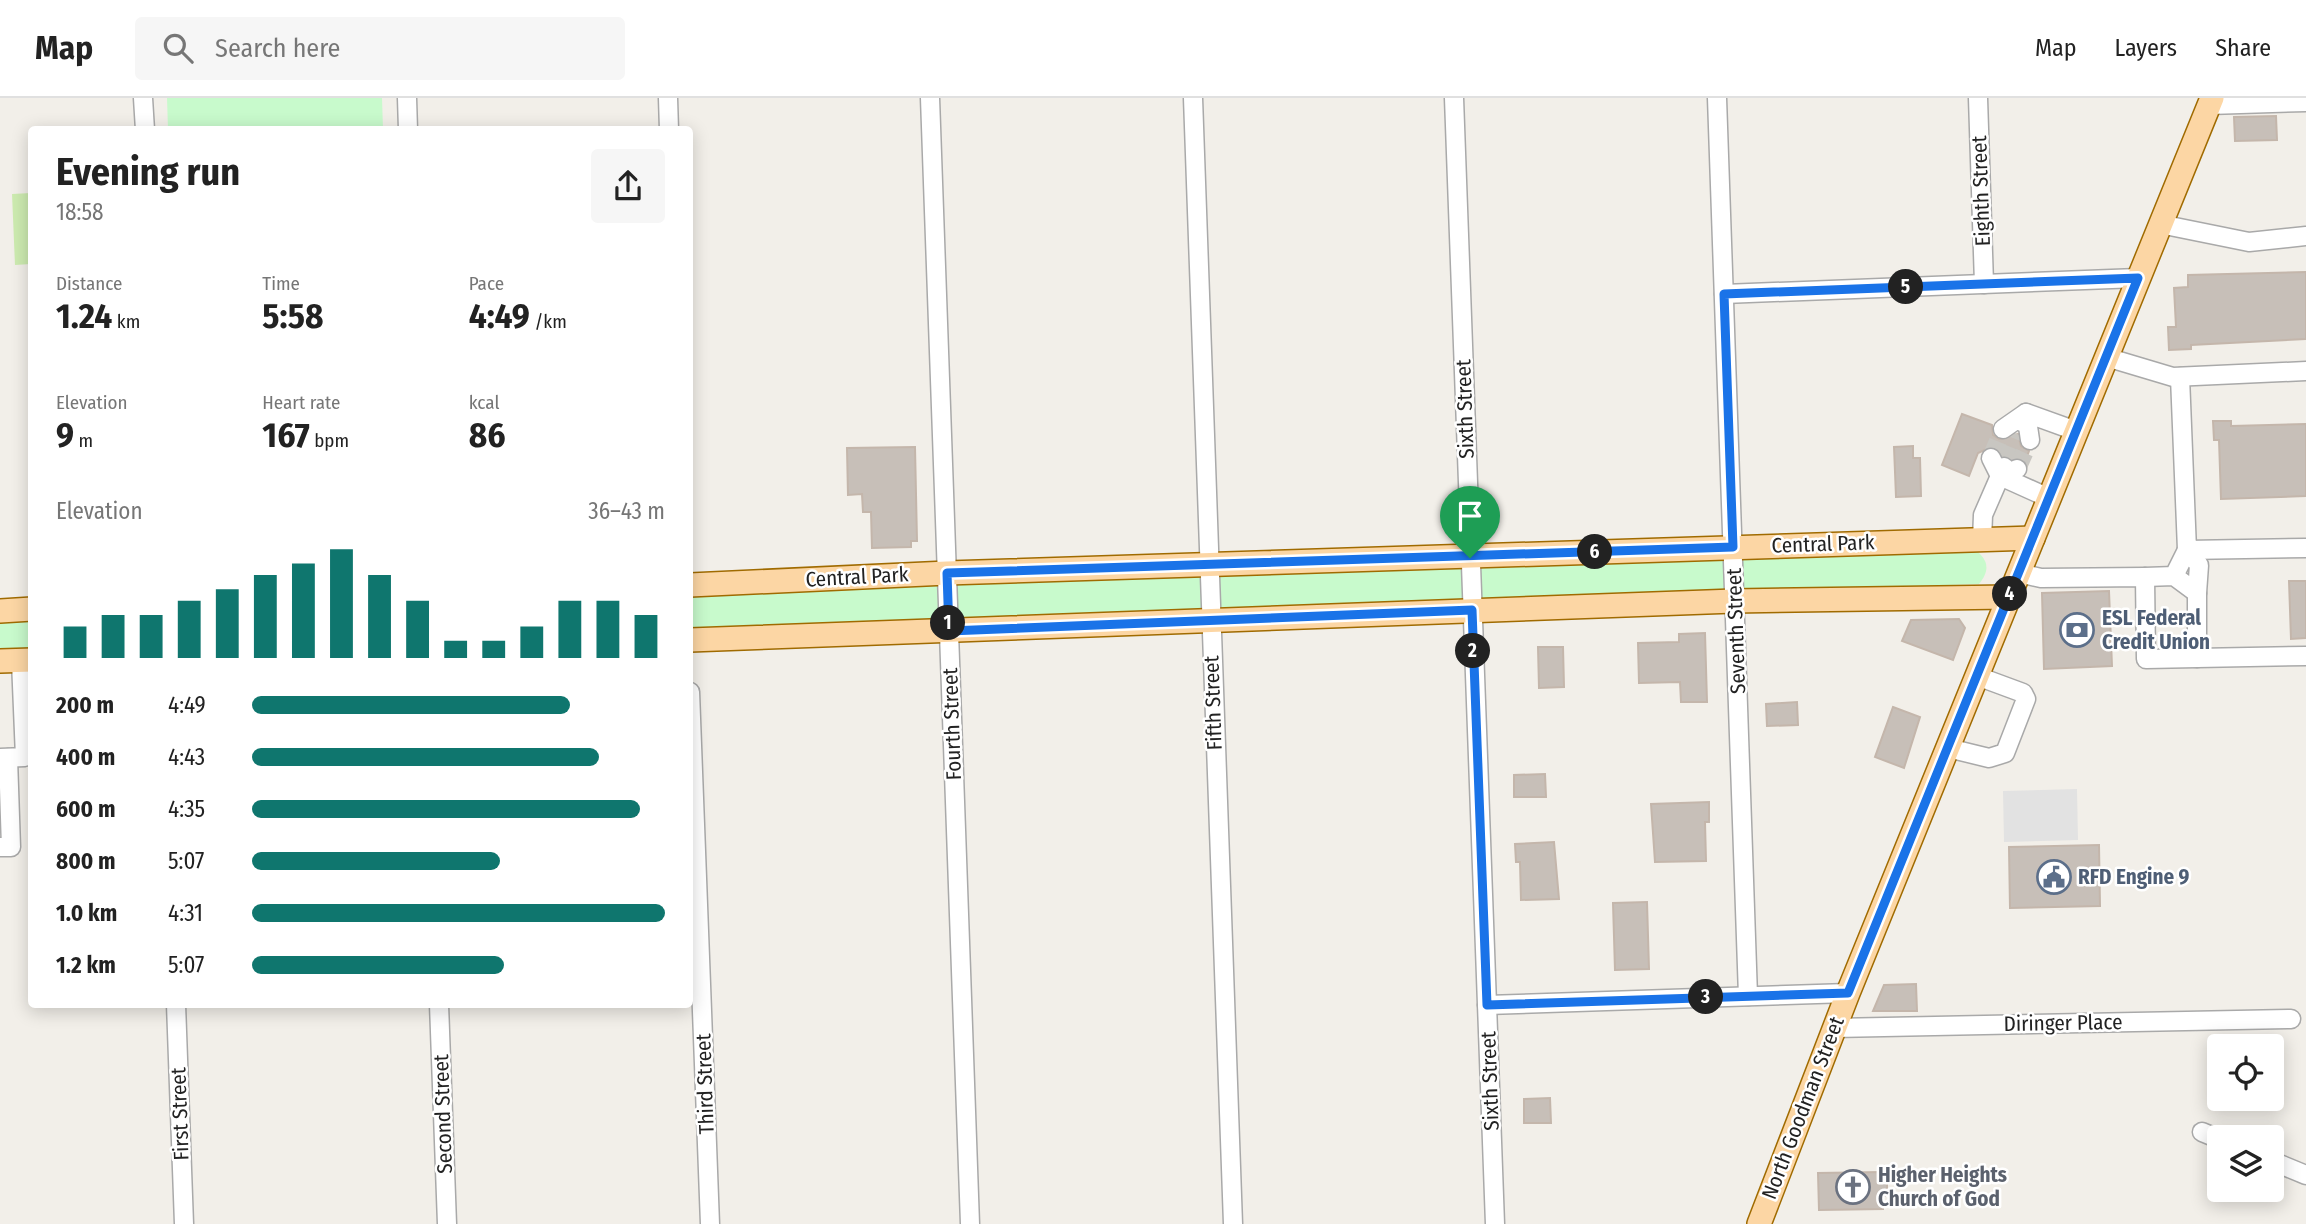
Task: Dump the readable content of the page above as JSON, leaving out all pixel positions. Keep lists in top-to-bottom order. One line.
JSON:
{"streets":{"main road":["Central Park","North Goodman Street"],"street":["Eighth Street","Sixth Street","Seventh Street","Fifth Street","Fourth Street","Diringer Place","Third Street","First Street","Second Street"]},"crossings":[["Sixth Street","Central Park"],["Central Park","Seventh Street"],["Central Park","Fifth Street"],["Central Park","Fourth Street"],["Central Park","North Goodman Street"],["Diringer Place","North Goodman Street"]],"places":{"bank":["ESL Federal Credit Union"],"public building":["RFD Engine 9"],"church":["Higher Heights Church of God"]},"page":{"header":"Map","search":"Search here","nav":["Map","Layers","Share"],"heading":["Evening run","18:58"],"stats":[["Distance","1.24 km"],["Time","5:58"],["Pace","4:49 /km"],["Elevation","9 m"],["Heart rate","167 bpm"],["kcal","86"]],"pins":["5","6","4","1","2","3"],"chart":["Elevation","36–43 m"],"list":[{"name":"200 m","note":"4:49"},{"name":"400 m","note":"4:43"},{"name":"600 m","note":"4:35"},{"name":"800 m","note":"5:07"},{"name":"1.0 km","note":"4:31"},{"name":"1.2 km","note":"5:07"}]}}
